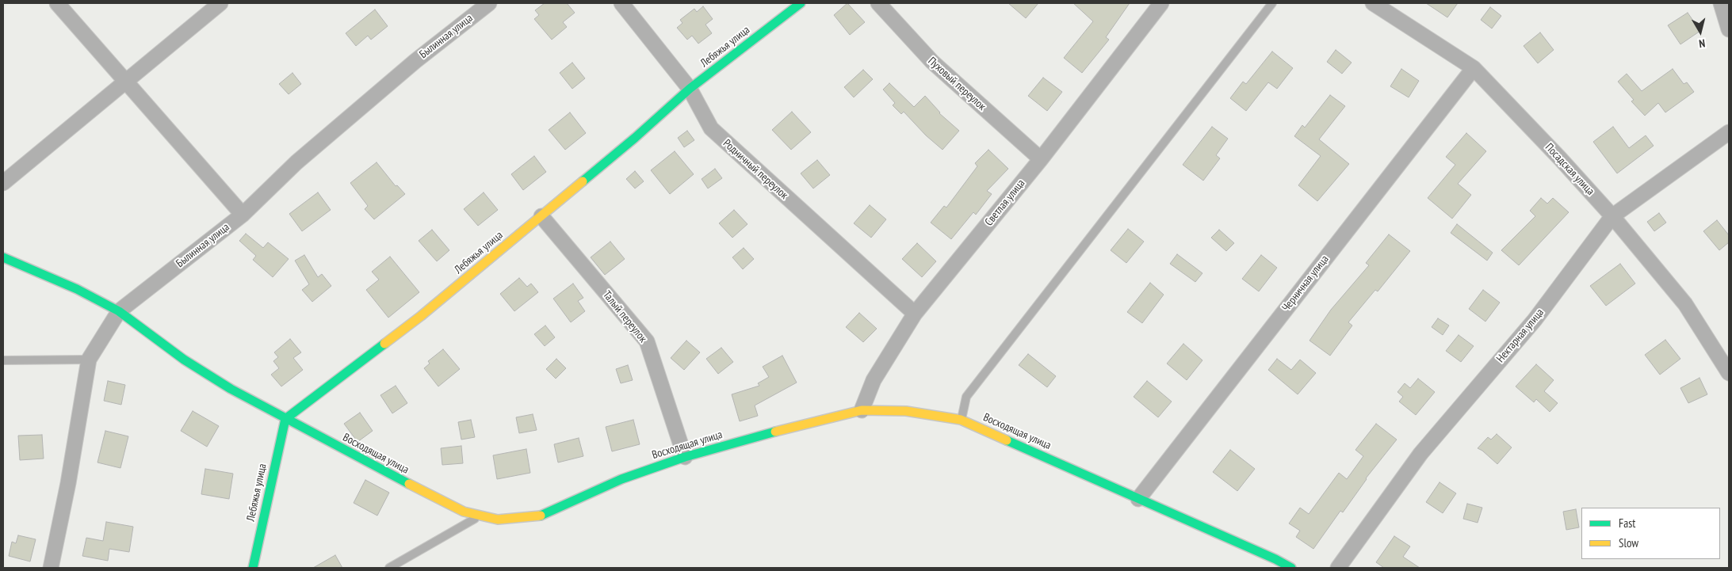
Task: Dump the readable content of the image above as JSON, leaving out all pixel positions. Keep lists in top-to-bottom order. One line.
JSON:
{"streets":{"street":["Былинная улица","Лебяжья улица","Пуховый переулок","Родничный переулок","Посадская улица","Светлая улица","Черничная улица","Талый переулок","Нектарная улица","Восходящая улица"]},"crossings":[["Былинная улица","Восходящая улица"],["Лебяжья улица","Родничный переулок"],["Лебяжья улица","Талый переулок"],["Лебяжья улица","Восходящая улица"],["Пуховый переулок","Светлая улица"],["Родничный переулок","Светлая улица"],["Посадская улица","Черничная улица"],["Посадская улица","Нектарная улица"],["Светлая улица","Восходящая улица"],["Черничная улица","Восходящая улица"],["Талый переулок","Восходящая улица"]],"legend":["Fast","Slow"],"north":"bottom"}
